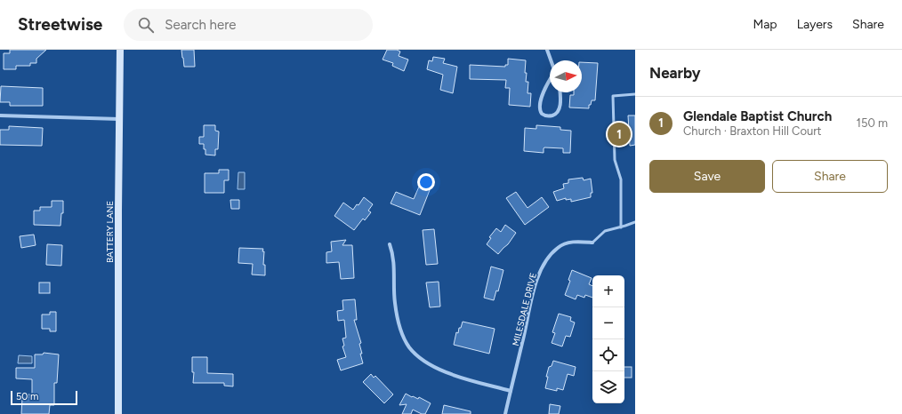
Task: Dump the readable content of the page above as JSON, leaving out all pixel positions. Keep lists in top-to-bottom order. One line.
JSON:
{"streets":{"main road":["BATTERY LANE"],"street":["MILESDALE DRIVE"]},"scale_bar":"50 m","north":"right","page":{"header":"Streetwise","search":"Search here","nav":["Map","Layers","Share"],"heading":"Nearby","list":[{"mark":"1","name":"Glendale Baptist Church","note":"Church · Braxton Hill Court","value":"150 m"}],"pins":"1","buttons":["Save","Share"],"map_buttons":["+","−"],"scale":"50 m"}}
